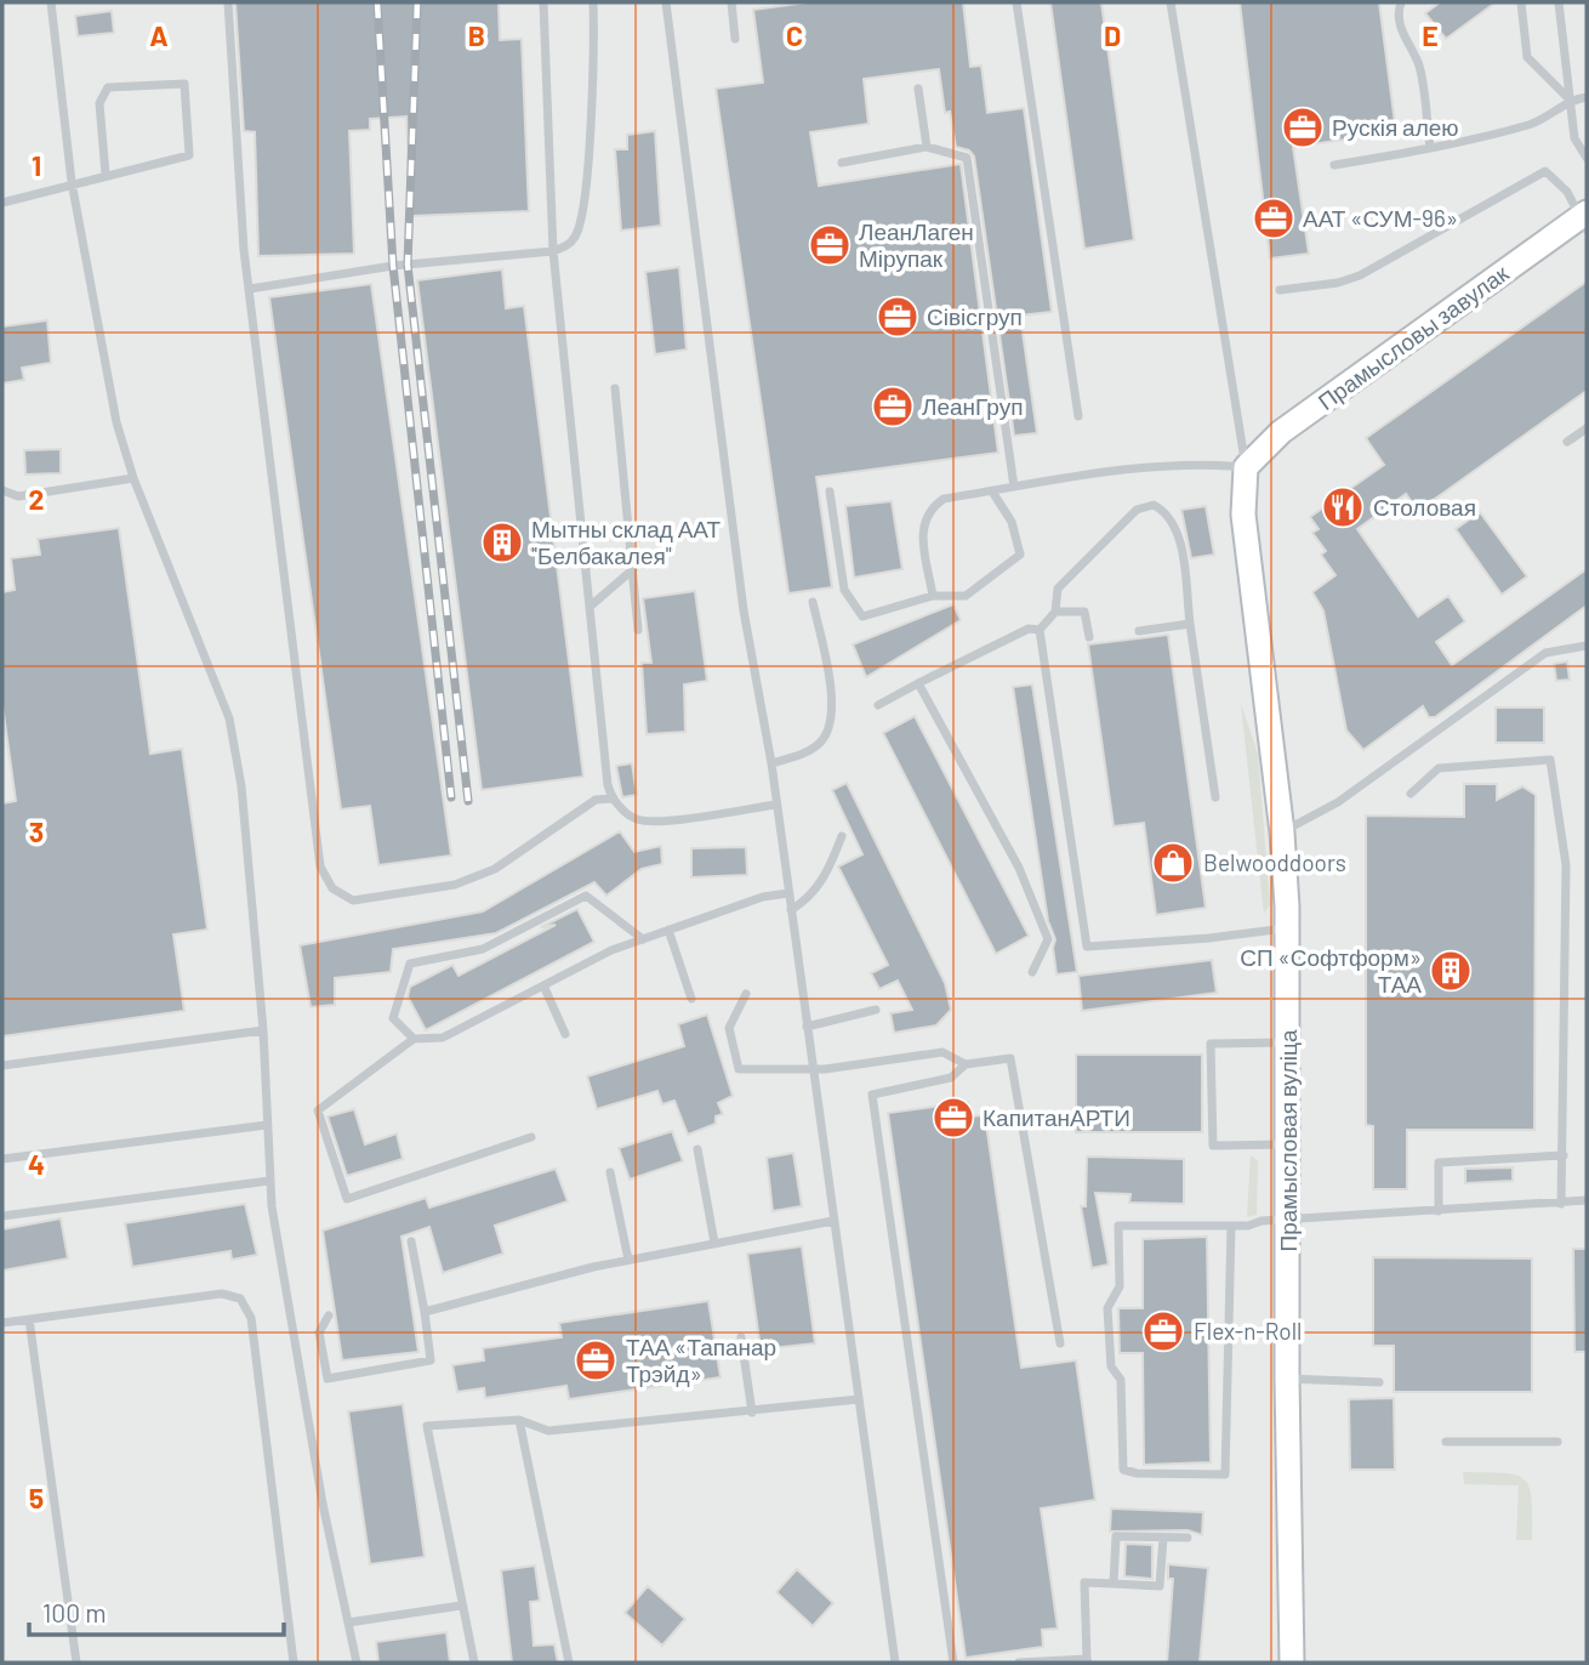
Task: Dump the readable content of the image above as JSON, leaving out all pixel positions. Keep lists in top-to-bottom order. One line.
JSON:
{"streets":{"main road":["Прамысловы завулак","Прамысловая вуліца"]},"crossings":[["Прамысловы завулак","Прамысловая вуліца"]],"places":{"office":["Рускія алею","ААТ «СУМ-96»","ЛеанЛаген Мірупак","Сівісгруп","ЛеанГруп","КапитанАРТИ","Flex-n-Roll","ТАА «Тапанар Трэйд»"],"restaurant":["Столовая"],"building":["Мытны склад ААТ \"Белбакалея\"","СП «Софтформ» ТАА"],"shop":["Belwooddoors"]},"scale_bar":"100 m","grid":{"columns":["A","B","C","D","E"],"rows":["1","2","3","4","5"]}}
